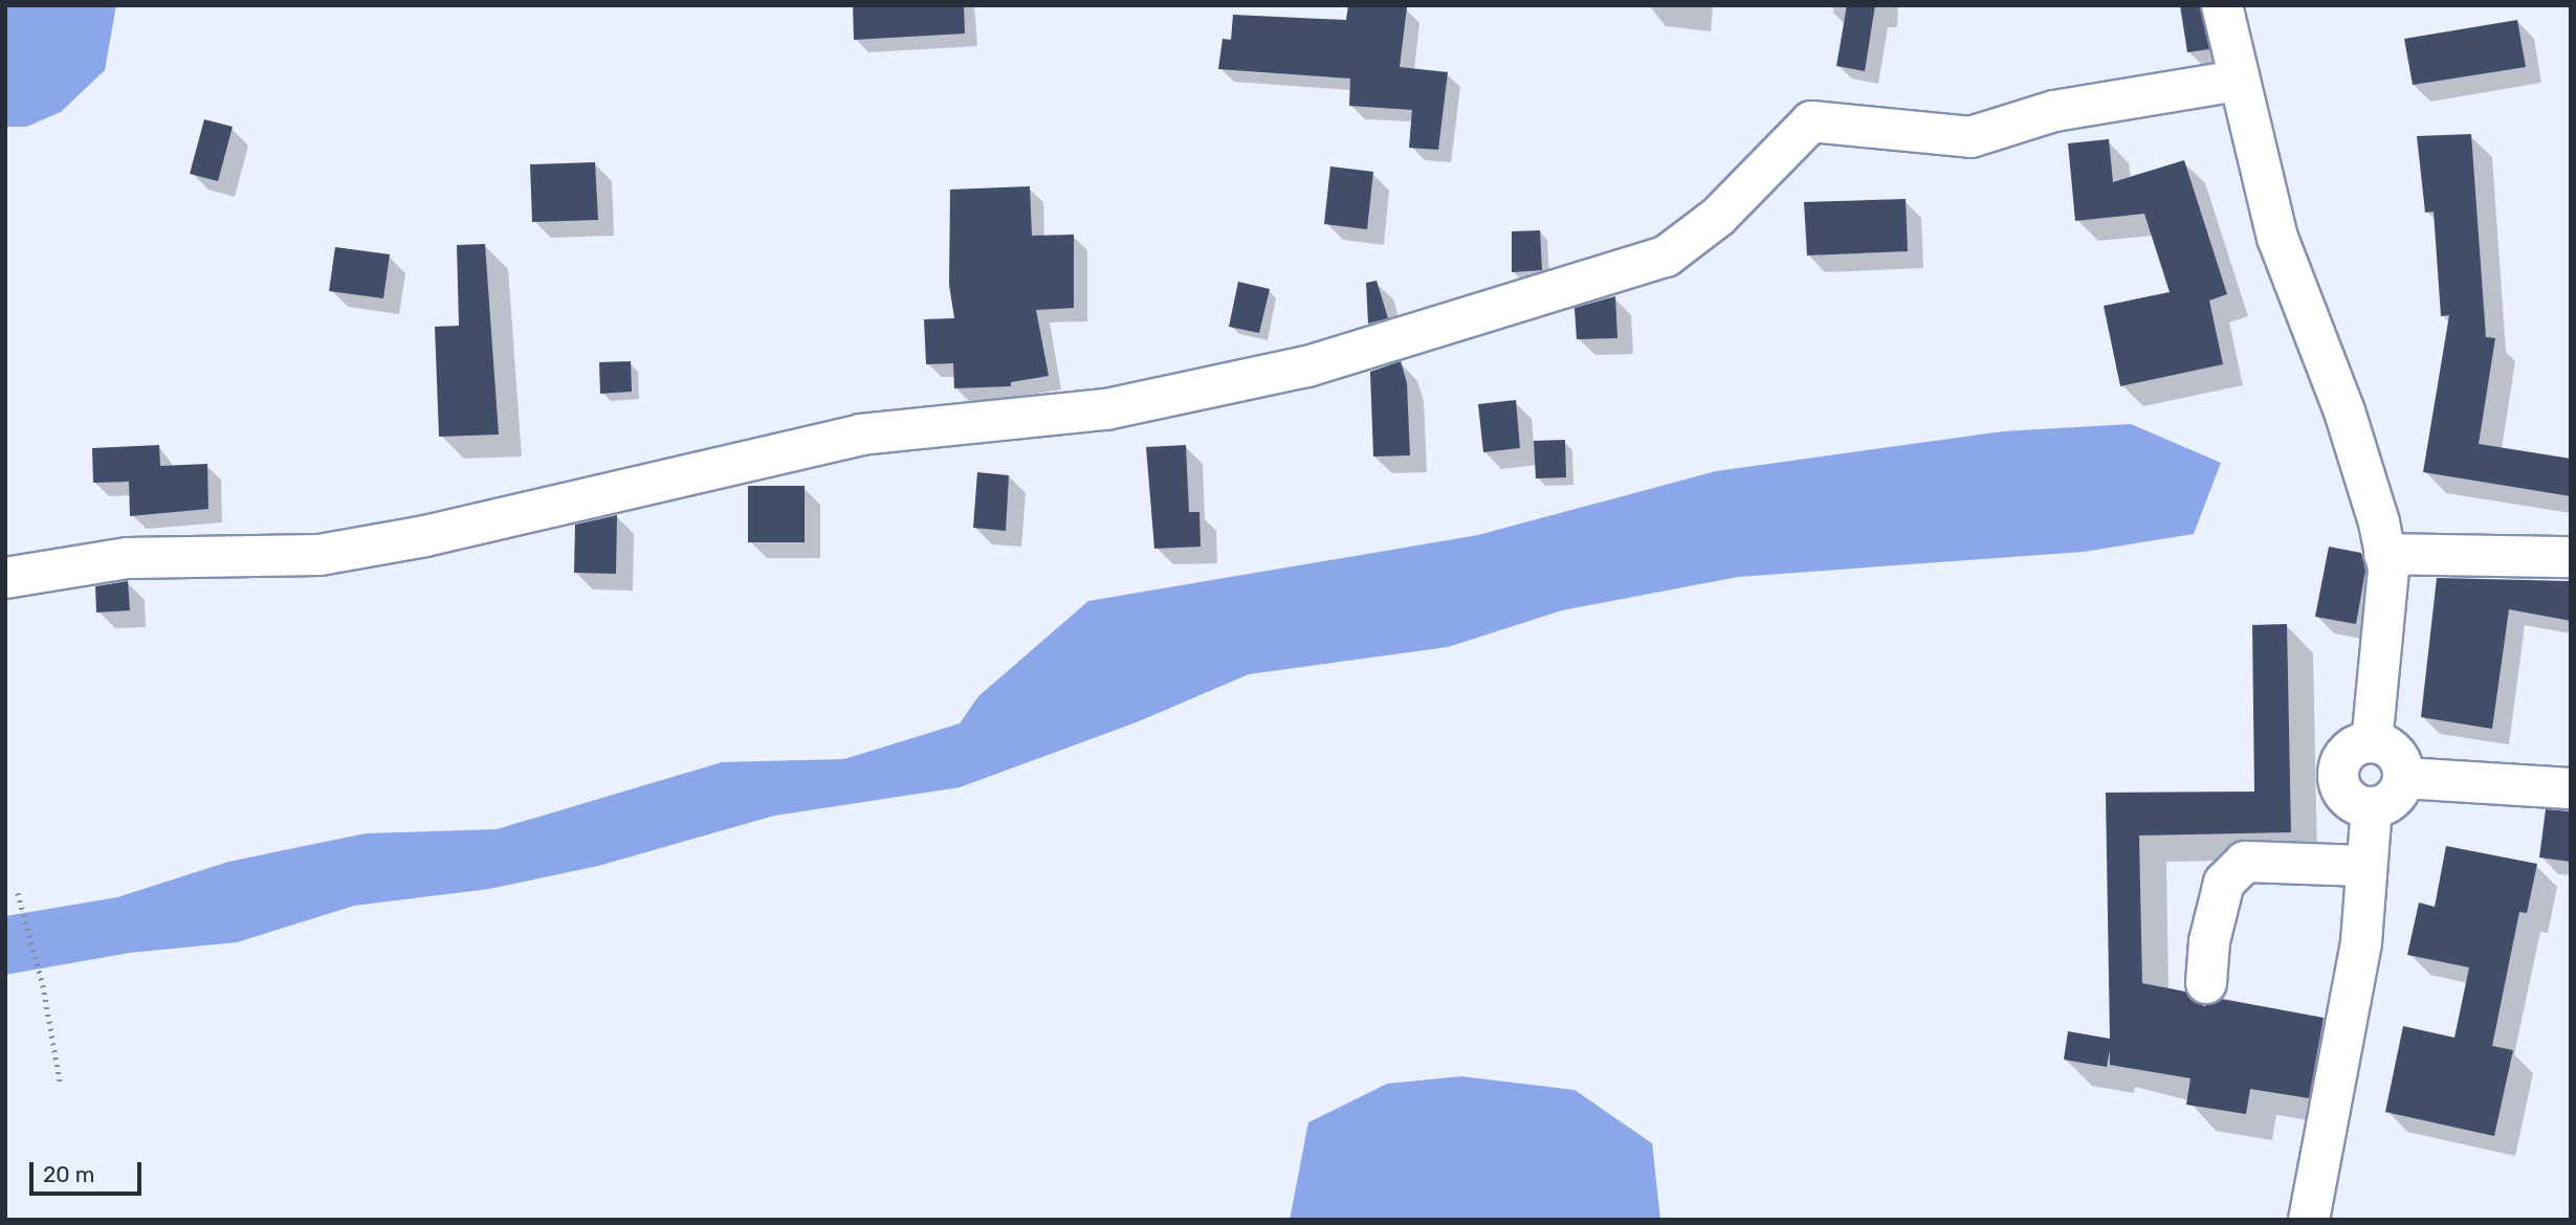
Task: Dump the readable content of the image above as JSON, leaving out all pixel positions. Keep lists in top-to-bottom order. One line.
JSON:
{"scale_bar":"20 m"}
